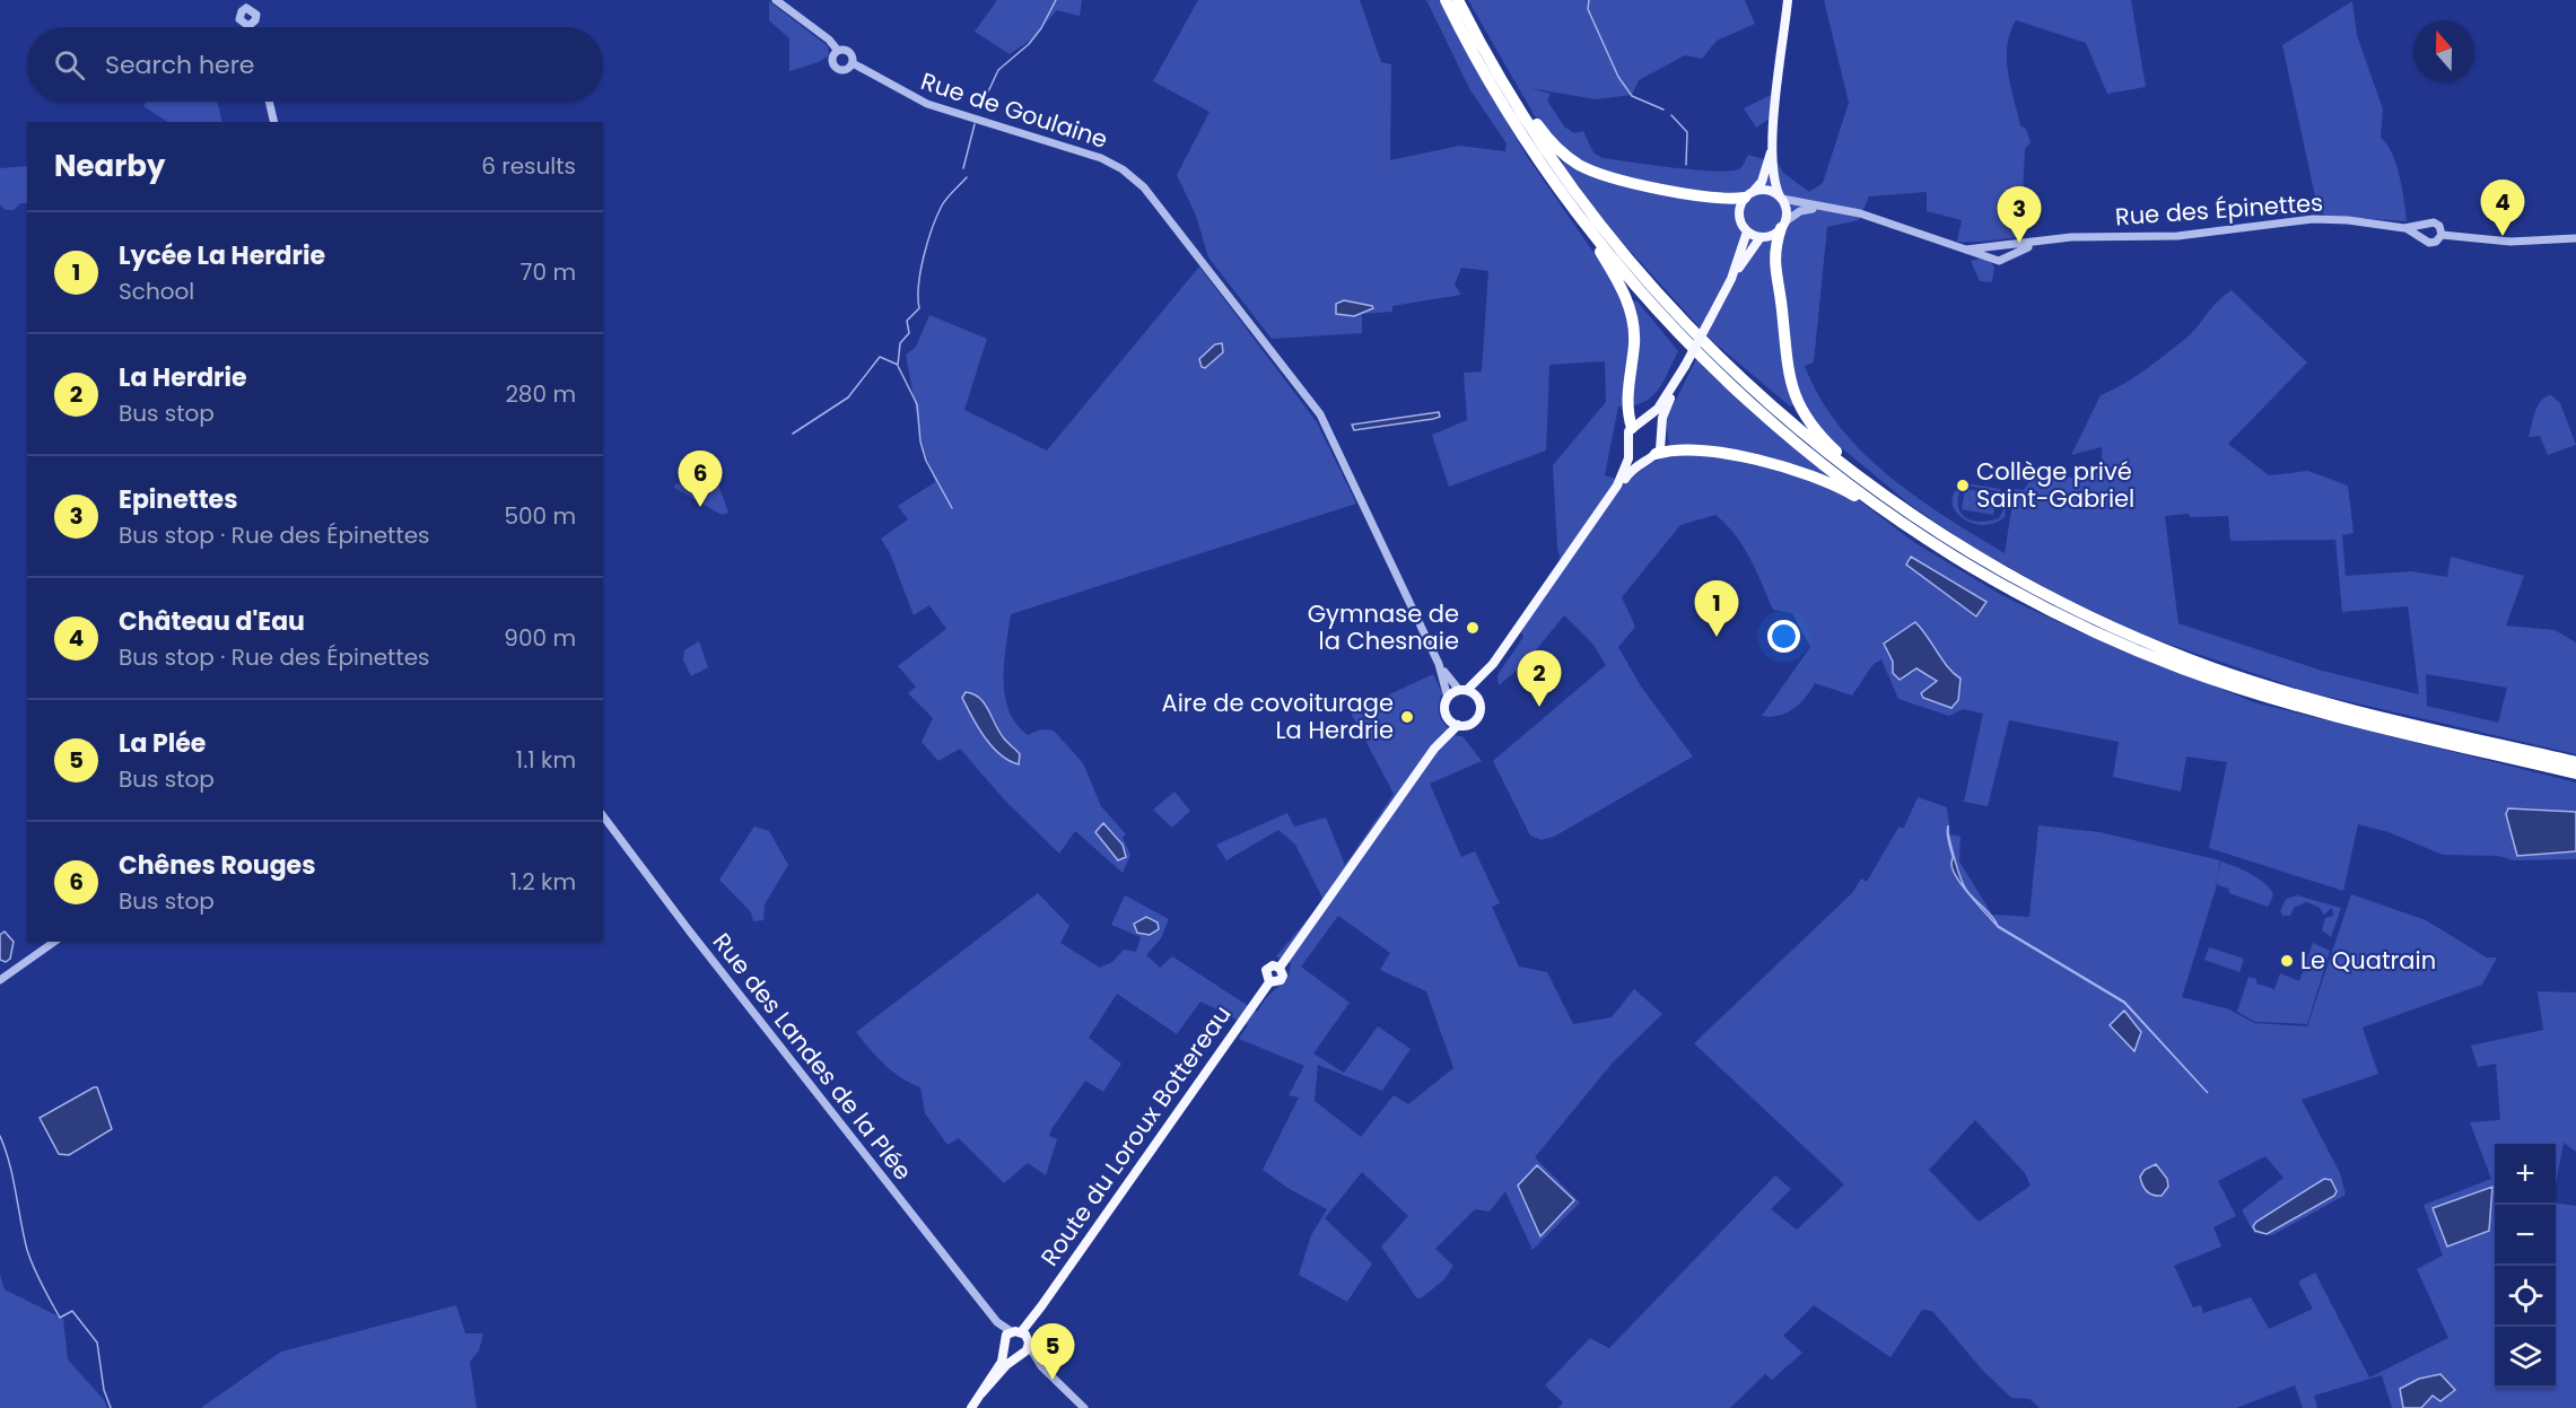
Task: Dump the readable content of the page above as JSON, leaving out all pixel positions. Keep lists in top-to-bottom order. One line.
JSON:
{"streets":{"main road":["Route du Loroux Bottereau"],"street":["Rue de Goulaine","Rue des Épinettes","Rue des Landes de la Plée"]},"crossings":[["Rue des Landes de la Plée","Route du Loroux Bottereau"]],"places":["Collège privé Saint-Gabriel","Gymnase de la Chesnaie","Aire de covoiturage La Herdrie","Le Quatrain"],"north":"top","page":{"search":"Search here","heading":["Nearby","6 results"],"pins":["4","3","6","1","2","5"],"list":[{"mark":"1","name":"Lycée La Herdrie","note":"School","value":"70 m"},{"mark":"2","name":"La Herdrie","note":"Bus stop","value":"280 m"},{"mark":"3","name":"Epinettes","note":"Bus stop · Rue des Épinettes","value":"500 m"},{"mark":"4","name":"Château d'Eau","note":"Bus stop · Rue des Épinettes","value":"900 m"},{"mark":"5","name":"La Plée","note":"Bus stop","value":"1.1 km"},{"mark":"6","name":"Chênes Rouges","note":"Bus stop","value":"1.2 km"}],"map_buttons":["+","−"]}}
